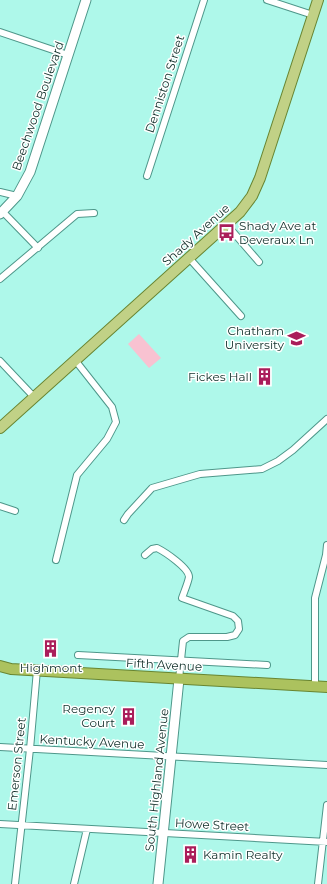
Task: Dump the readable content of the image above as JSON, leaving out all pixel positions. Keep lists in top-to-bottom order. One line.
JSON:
{"streets":{"highway":["Fifth Avenue"],"main road":["Beechwood Boulevard","Shady Avenue","South Highland Avenue"],"street":["Denniston Street","Kentucky Avenue","Emerson Street","Howe Street"]},"crossings":[["Fifth Avenue","Emerson Street"],["Fifth Avenue","South Highland Avenue"],["Kentucky Avenue","Emerson Street"],["Kentucky Avenue","South Highland Avenue"],["Emerson Street","Howe Street"],["South Highland Avenue","Howe Street"]],"places":{"bus stop":["Shady Ave at Deveraux Ln"],"school or university":["Chatham University"],"building":["Fickes Hall","Highmont","Regency Court","Kamin Realty"]}}
